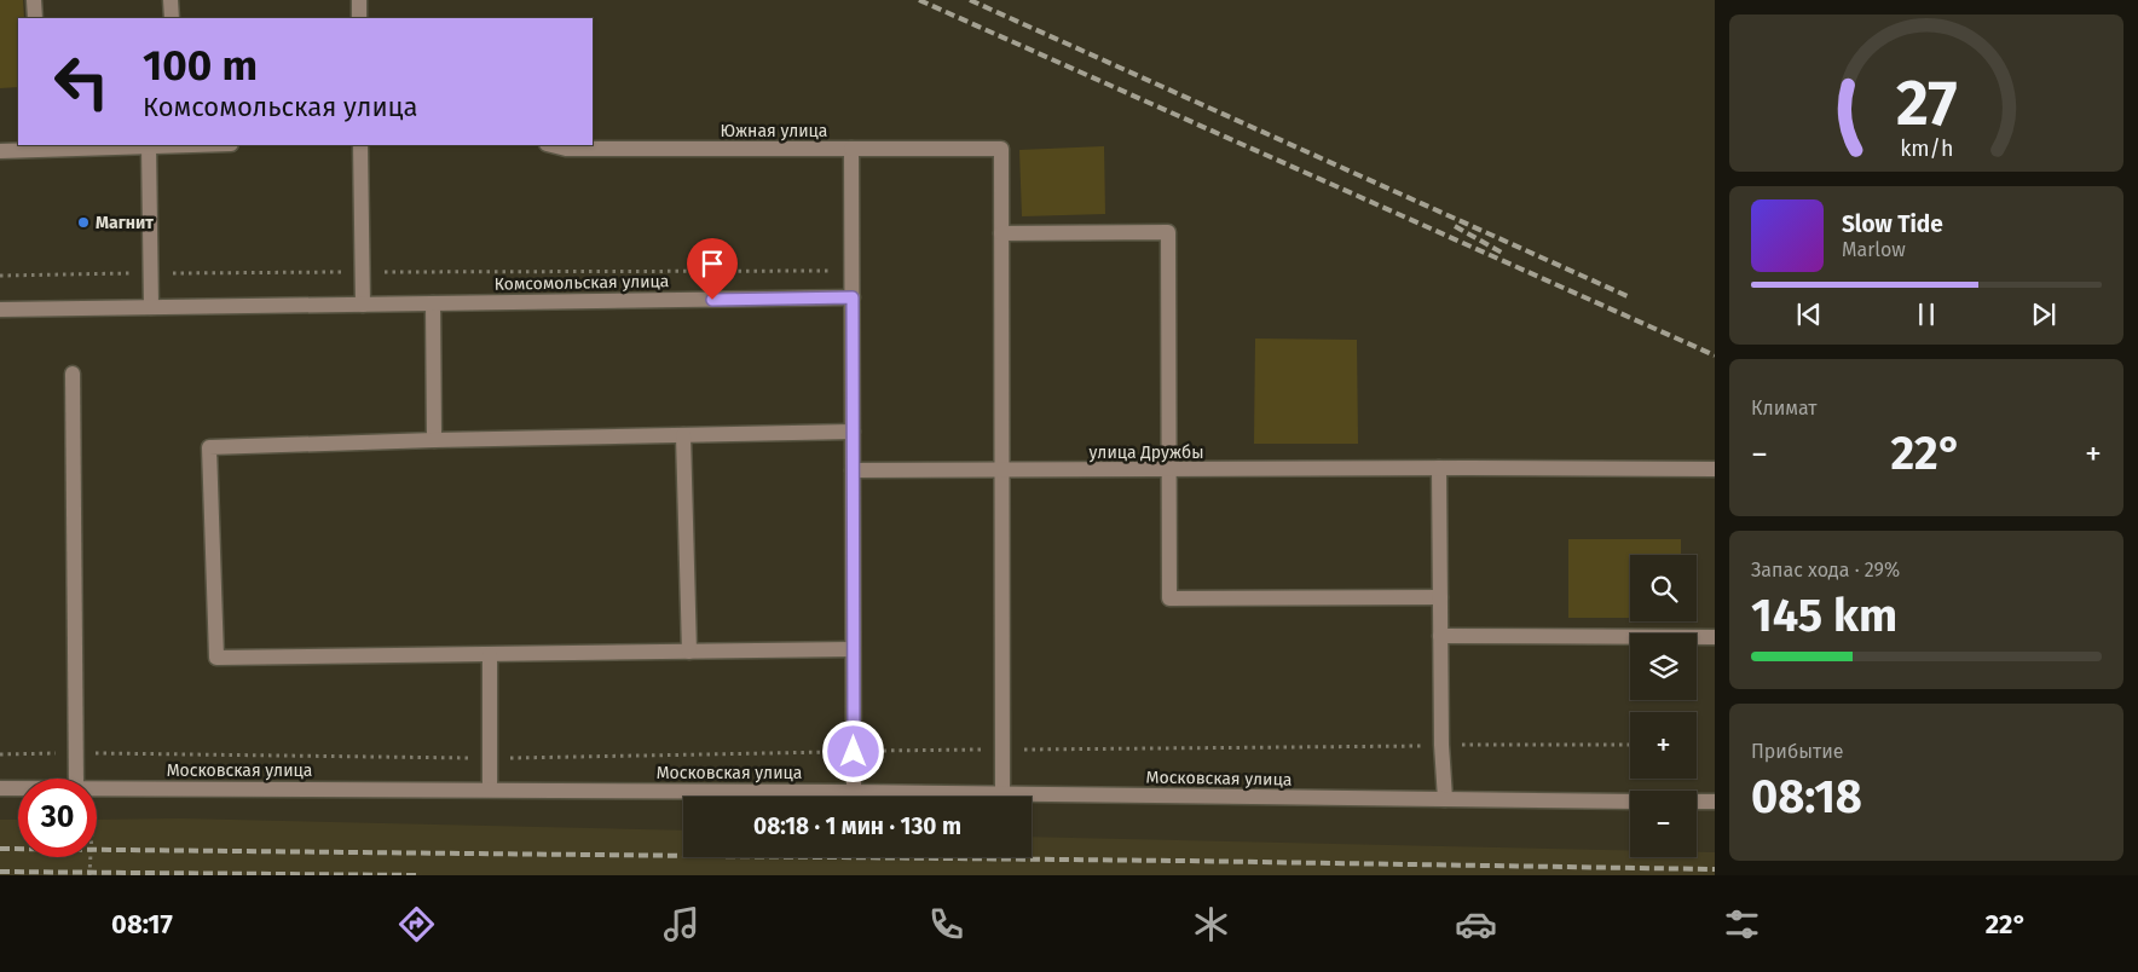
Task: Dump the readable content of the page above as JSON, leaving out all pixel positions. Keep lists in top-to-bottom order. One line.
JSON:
{"streets":{"street":["Южная улица","Комсомольская улица","улица Дружбы","Московская улица"]},"places":["Магнит"],"page":{"turn":["100 m","Комсомольская улица"],"song":["Slow Tide","Marlow"],"tile":["Климат",["Запас хода · 29%","145 km"],["Прибытие","08:18"]],"heat":["−","22°","+"],"map_buttons":["+","−"],"limit":"30","trip":"08:18 · 1 мин · 130 m","tabs":["08:17","22°"],"gauge":["27","km/h"]}}
